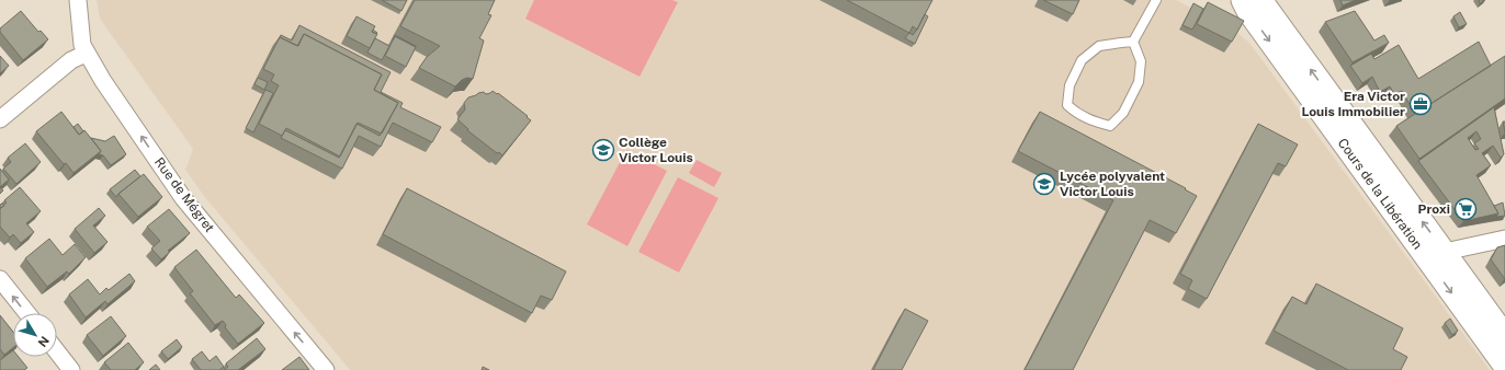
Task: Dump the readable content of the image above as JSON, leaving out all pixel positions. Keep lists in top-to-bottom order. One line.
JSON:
{"streets":{"main road":["Cours de la Libération"],"street":["Rue de Mégret"]},"one_way":["Rue de Mégret"],"places":{"office":["Era Victor Louis Immobilier"],"school or university":["Collège Victor Louis","Lycée polyvalent Victor Louis"],"supermarket":["Proxi"]},"north":"bottom right"}
